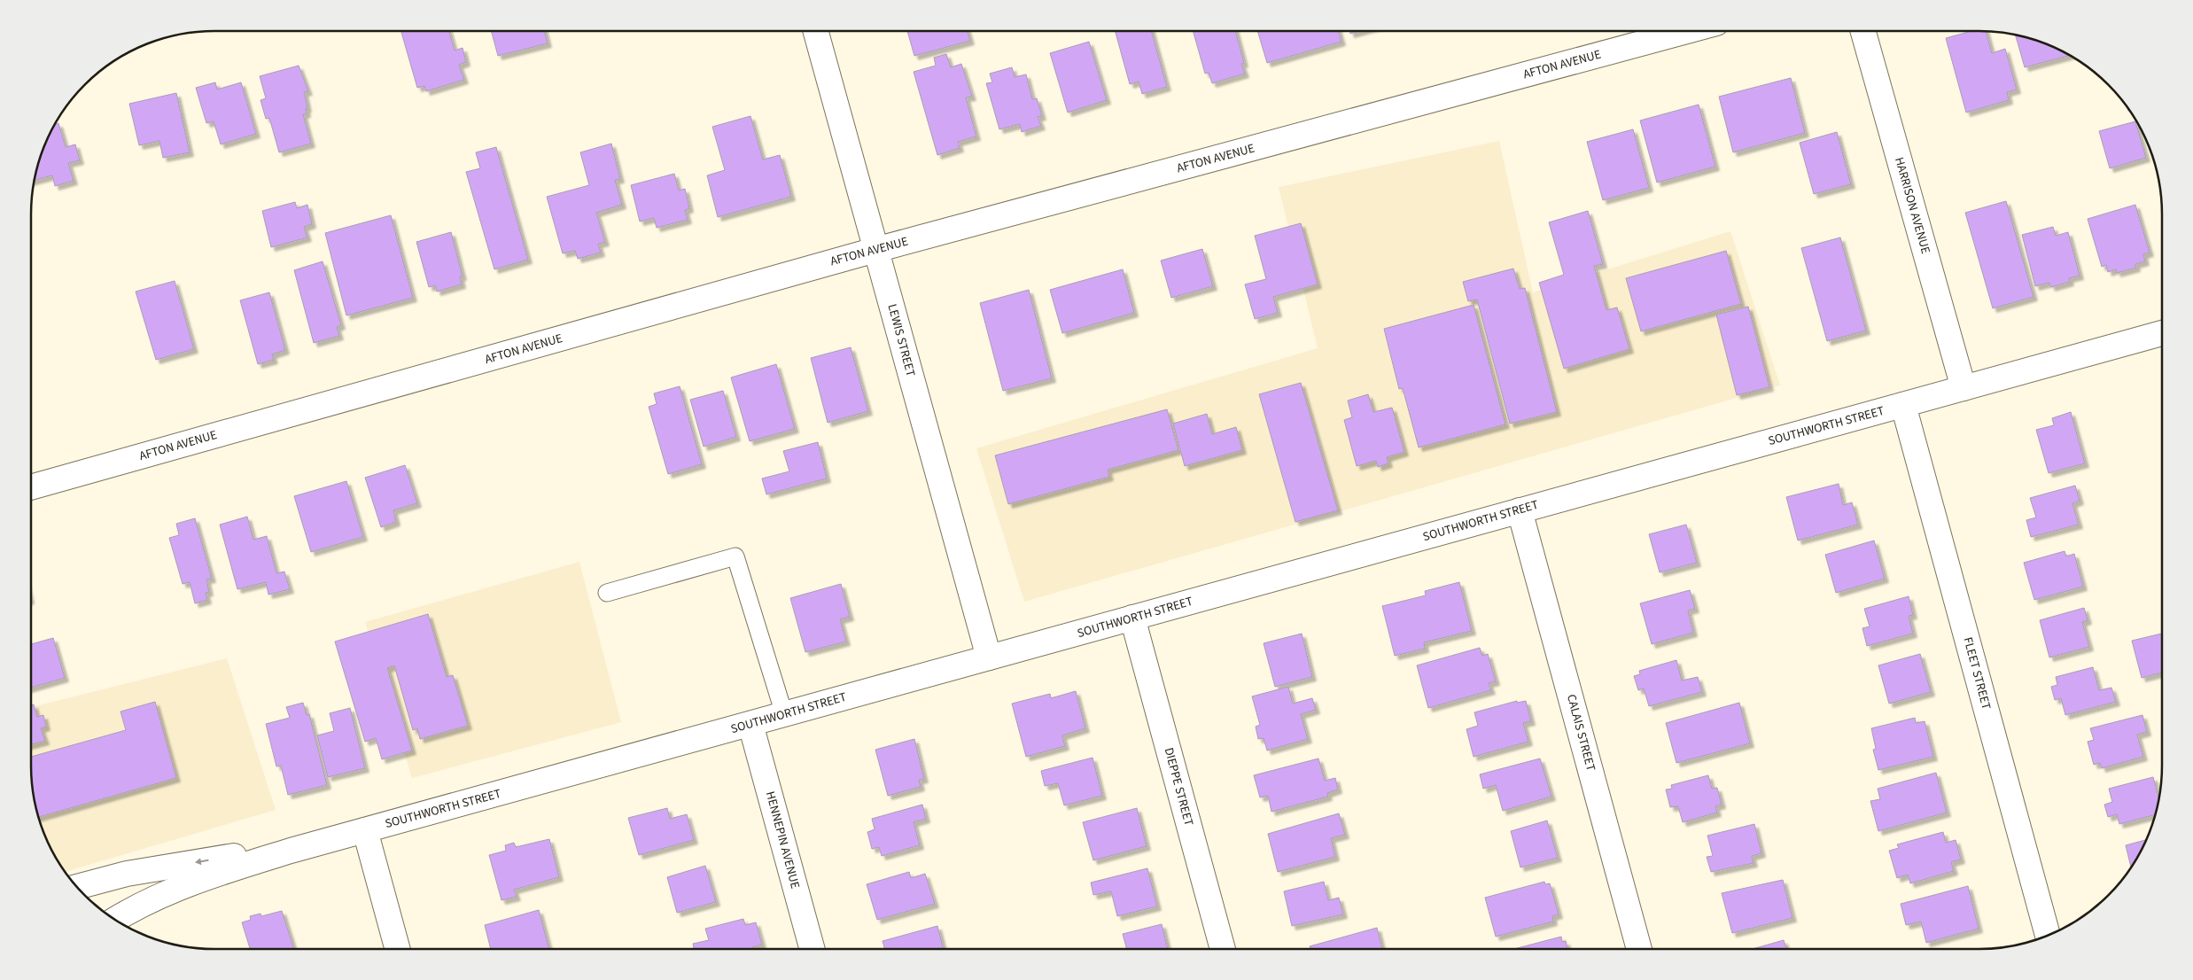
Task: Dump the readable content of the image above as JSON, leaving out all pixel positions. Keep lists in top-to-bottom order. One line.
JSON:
{"streets":{"street":["AFTON AVENUE","HARRISON AVENUE","LEWIS STREET","SOUTHWORTH STREET","FLEET STREET","CALAIS STREET","DIEPPE STREET","HENNEPIN AVENUE"]},"crossings":[["AFTON AVENUE","LEWIS STREET"],["HARRISON AVENUE","SOUTHWORTH STREET"],["LEWIS STREET","SOUTHWORTH STREET"],["SOUTHWORTH STREET","FLEET STREET"],["SOUTHWORTH STREET","CALAIS STREET"],["SOUTHWORTH STREET","DIEPPE STREET"],["SOUTHWORTH STREET","HENNEPIN AVENUE"]]}
